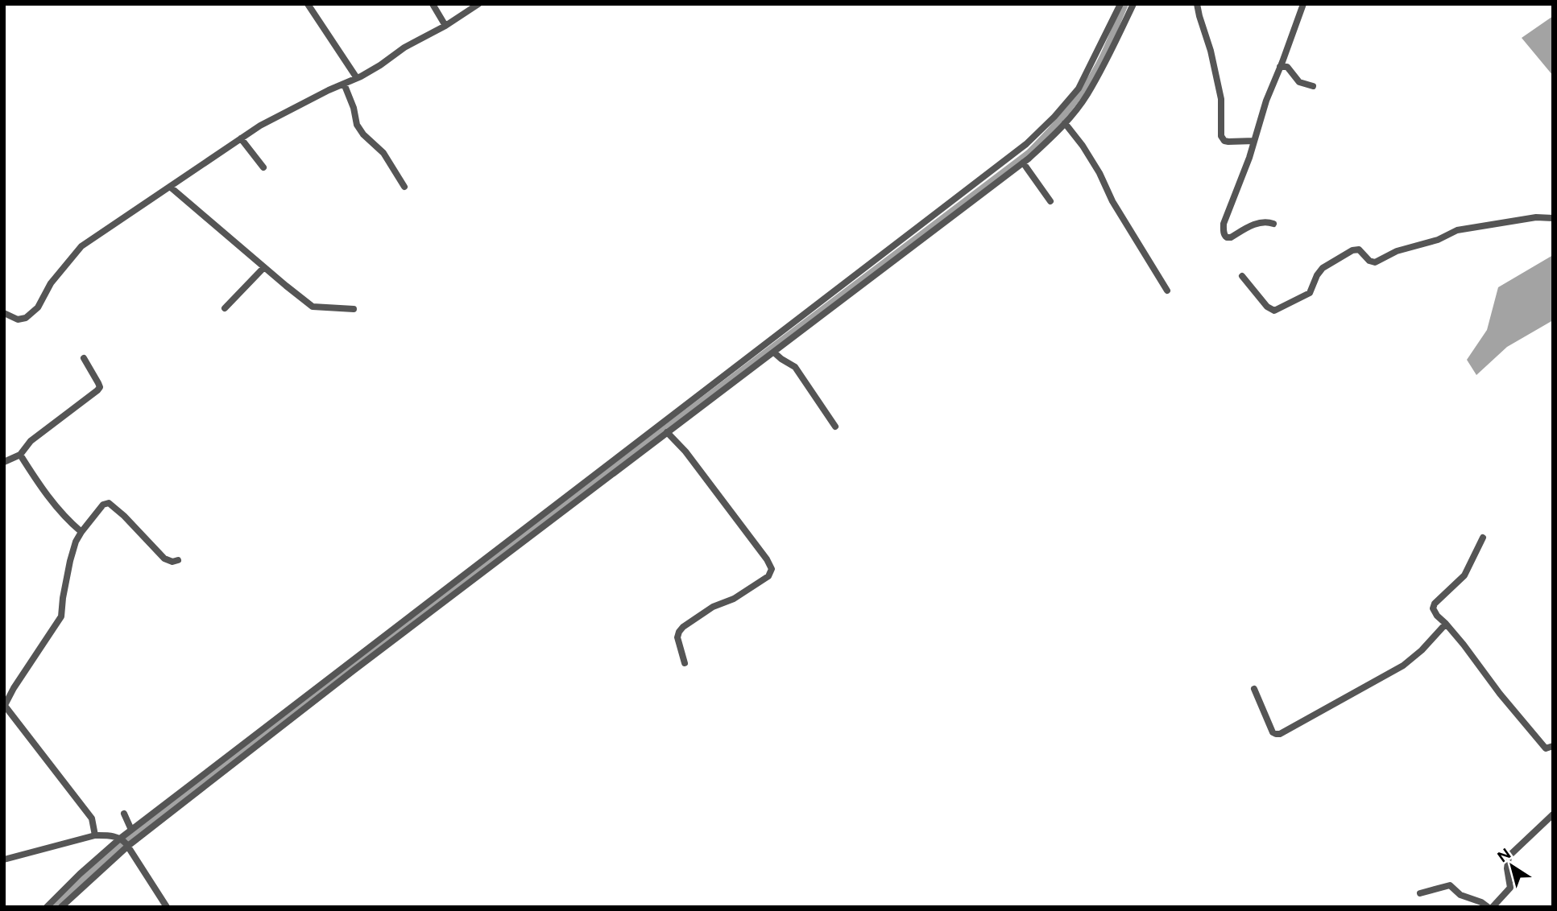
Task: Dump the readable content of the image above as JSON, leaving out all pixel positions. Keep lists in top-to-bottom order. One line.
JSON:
{"north":"top left"}
